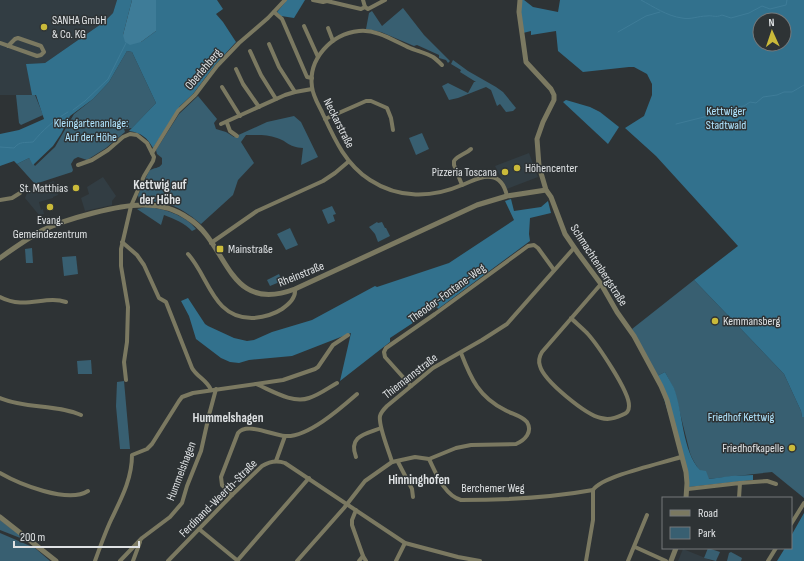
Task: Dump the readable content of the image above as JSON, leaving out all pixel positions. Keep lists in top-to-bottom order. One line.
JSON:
{"streets":{"street":["Oberlehberg","Neckarstraße","Schmachtenbergstraße","Rheinstraße","Theodor-Fontane-Weg","Thiemannstraße","Hummelshagen","Berchemer Weg","Ferdinand-Weerth-Straße"]},"crossings":[["Neckarstraße","Rheinstraße"],["Schmachtenbergstraße","Rheinstraße"],["Schmachtenbergstraße","Thiemannstraße"],["Theodor-Fontane-Weg","Thiemannstraße"]],"districts":["Kettwig auf der Höhe","Hummelshagen","Hinninghofen"],"parks":["Kettwiger Stadtwald","Kleingartenanlage: Auf der Höhe","Friedhof Kettwig"],"places":{"other":["SANHA GmbH & Co. KG","Höhencenter","Pizzeria Toscana","St. Matthias","Evang. Gemeindezentrum","Kemmansberg","Friedhofkapelle"],"transit":["Mainstraße"]},"legend":["Road","Park"],"scale_bar":"200 m","north":"top"}
